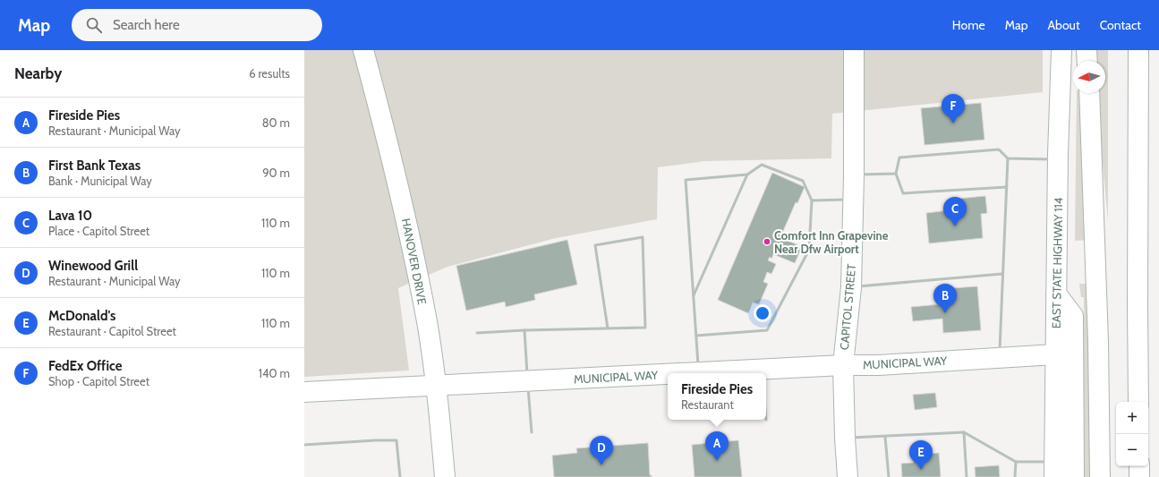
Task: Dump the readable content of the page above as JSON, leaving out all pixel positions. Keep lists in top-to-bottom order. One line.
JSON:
{"streets":{"main road":["HANOVER DRIVE","EAST STATE HIGHWAY 114","CAPITOL STREET","MUNICIPAL WAY"]},"crossings":[["HANOVER DRIVE","MUNICIPAL WAY"],["EAST STATE HIGHWAY 114","MUNICIPAL WAY"],["CAPITOL STREET","MUNICIPAL WAY"]],"places":["Comfort Inn Grapevine Near Dfw Airport"],"north":"left","page":{"header":"Map","search":"Search here","nav":["Home","Map","About","Contact"],"heading":["Nearby","6 results"],"pins":["F","C","B","A","D","E"],"list":[{"mark":"A","name":"Fireside Pies","note":"Restaurant · Municipal Way","value":"80 m"},{"mark":"B","name":"First Bank Texas","note":"Bank · Municipal Way","value":"90 m"},{"mark":"C","name":"Lava 10","note":"Place · Capitol Street","value":"110 m"},{"mark":"D","name":"Winewood Grill","note":"Restaurant · Municipal Way","value":"110 m"},{"mark":"E","name":"McDonald's","note":"Restaurant · Capitol Street","value":"110 m"},{"mark":"F","name":"FedEx Office","note":"Shop · Capitol Street","value":"140 m"}],"popup":["Fireside Pies","Restaurant"],"map_buttons":["+","−"]}}
